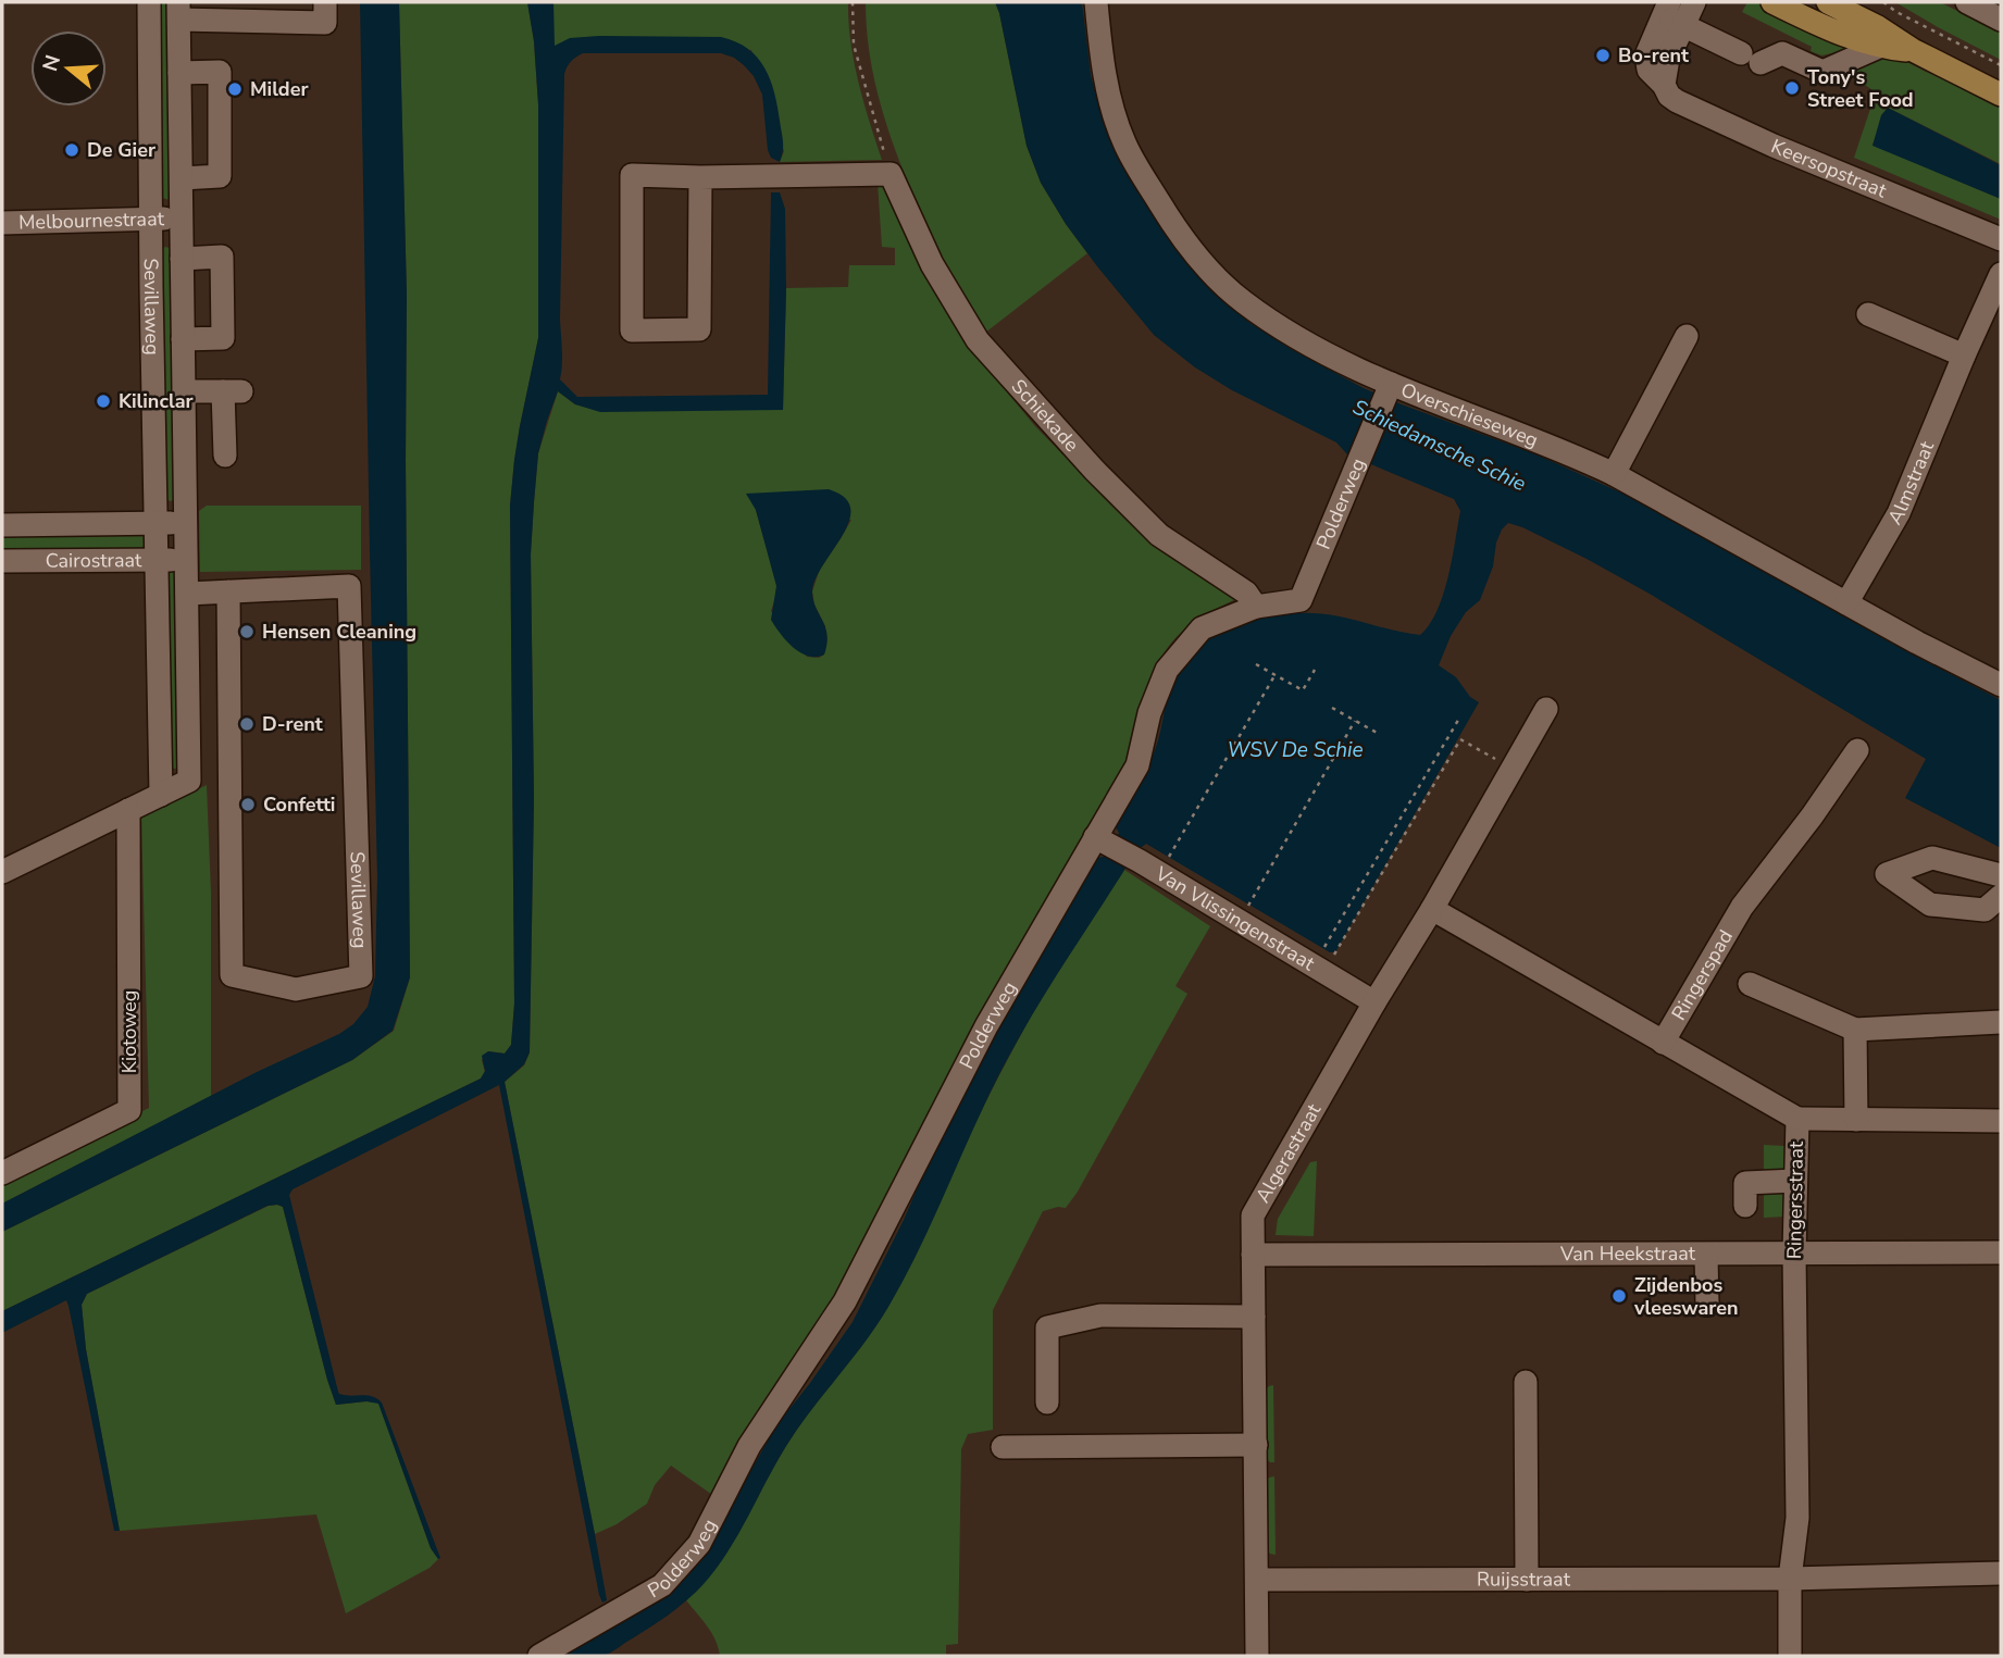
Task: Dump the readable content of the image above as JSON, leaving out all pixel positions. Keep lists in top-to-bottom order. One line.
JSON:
{"streets":{"street":["Keersopstraat","Melbournestraat","Sevillaweg","Schiekade","Overschieseweg","Almstraat","Polderweg","Cairostraat","Van Vlissingenstraat","Ringerspad","Kiotoweg","Algerastraat","Ringersstraat","Van Heekstraat","Ruijsstraat"]},"crossings":[["Melbournestraat","Sevillaweg"],["Sevillaweg","Cairostraat"],["Schiekade","Polderweg"],["Overschieseweg","Almstraat"],["Overschieseweg","Polderweg"],["Polderweg","Van Vlissingenstraat"],["Van Vlissingenstraat","Algerastraat"],["Ringerspad","Ringersstraat"],["Algerastraat","Ringersstraat"],["Algerastraat","Van Heekstraat"],["Algerastraat","Ruijsstraat"],["Ringersstraat","Van Heekstraat"],["Ringersstraat","Ruijsstraat"]],"water":["Schiedamsche Schie","WSV De Schie"],"places":["Bo-rent","Tony's Street Food","Milder","De Gier","Kilinclar","Hensen Cleaning","D-rent","Confetti","Zijdenbos vleeswaren"],"north":"left"}
